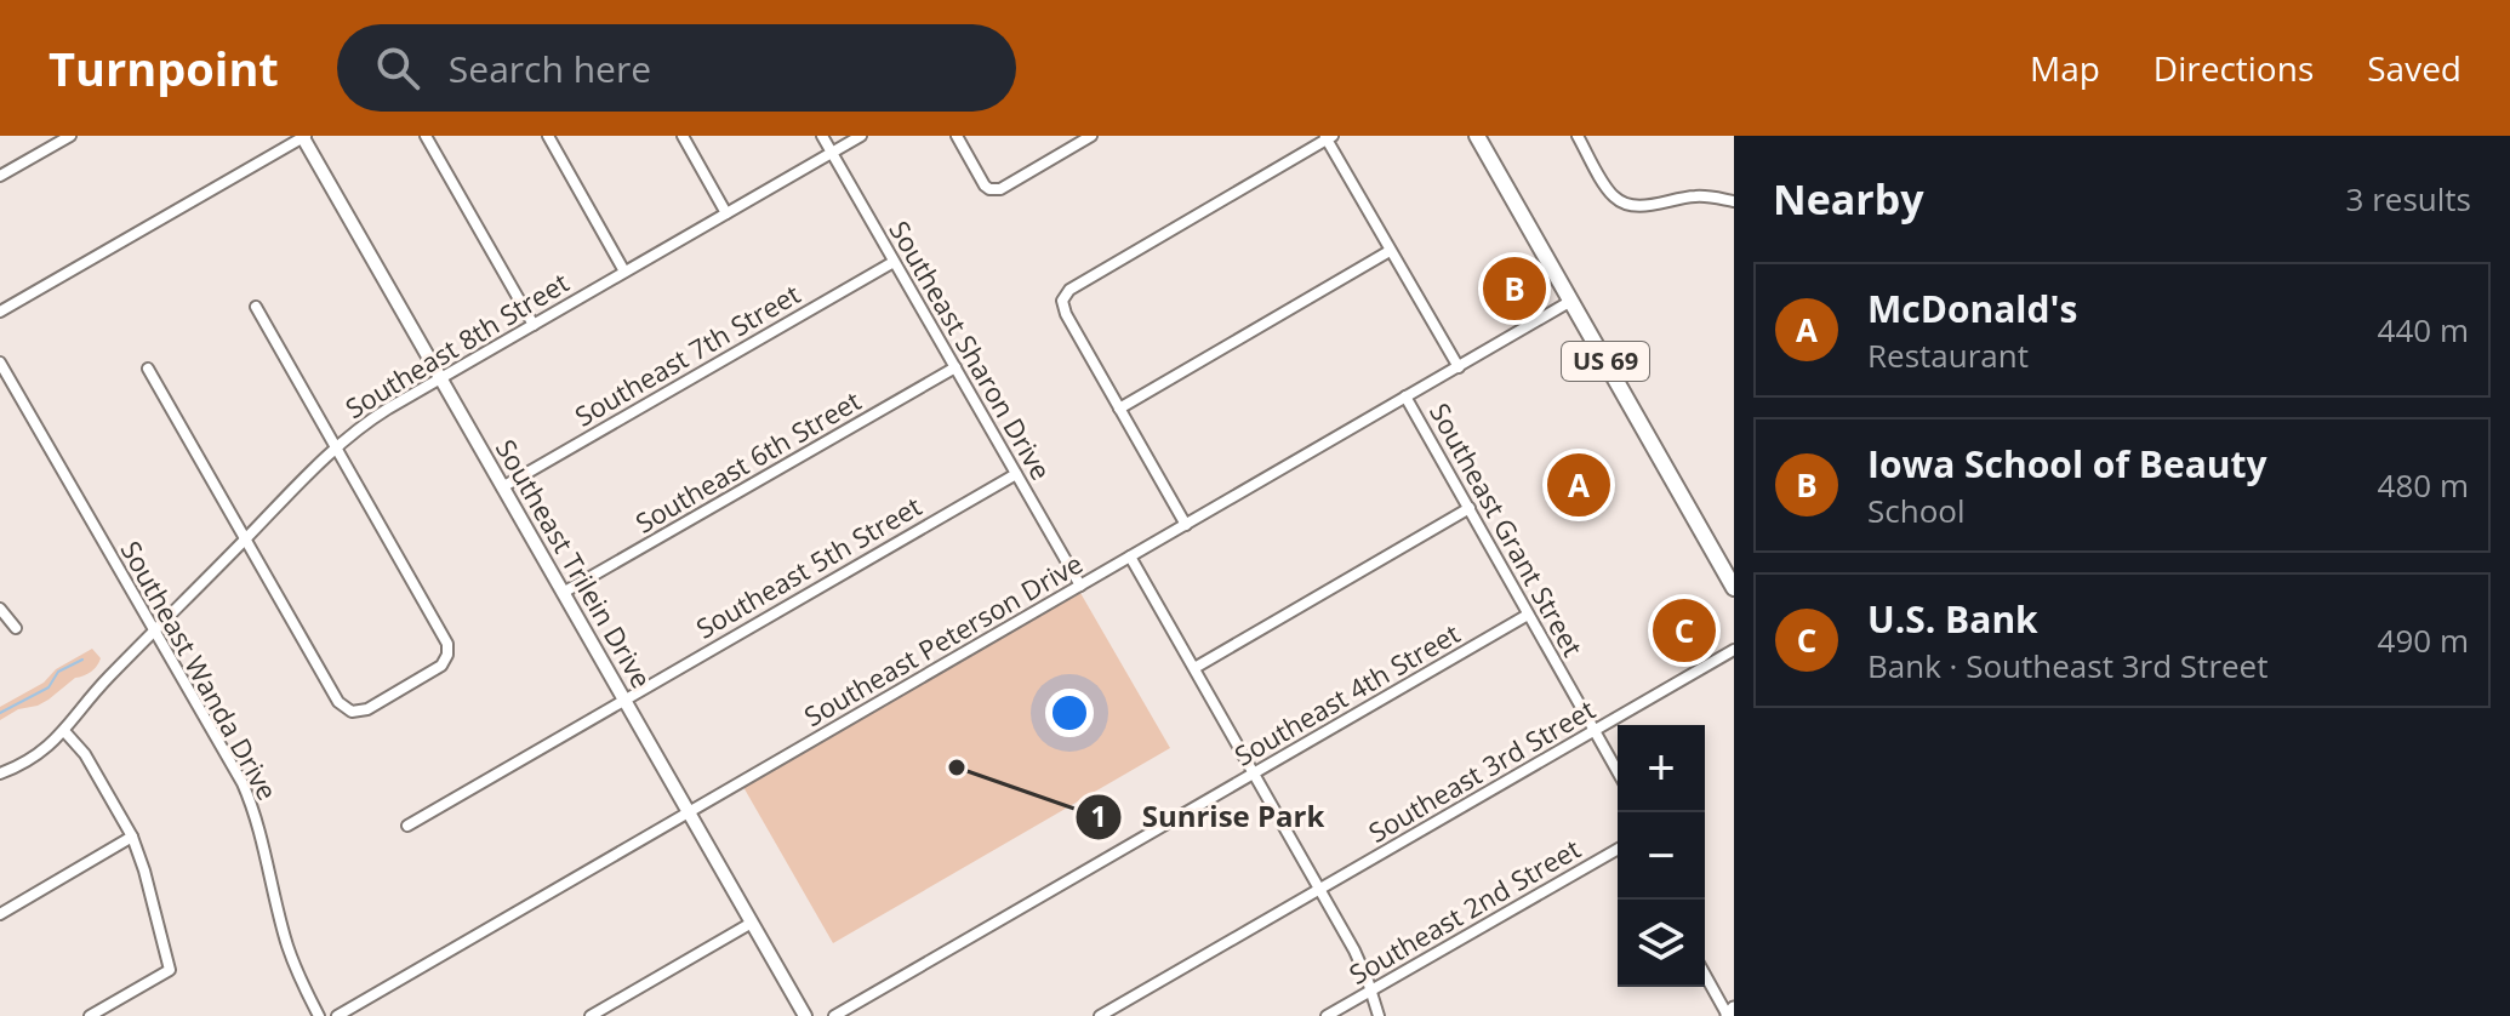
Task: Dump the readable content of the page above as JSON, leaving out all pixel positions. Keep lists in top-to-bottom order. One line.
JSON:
{"streets":{"main road":["US 69"],"street":["Southeast 8th Street","Southeast Sharon Drive","Southeast 7th Street","Southeast 6th Street","Southeast Grant Street","Southeast Trilein Drive","Southeast 5th Street","Southeast Peterson Drive","Southeast Wanda Drive","Southeast 4th Street","Southeast 3rd Street","Southeast 2nd Street"]},"crossings":[["Southeast 8th Street","Southeast Sharon Drive"],["Southeast 8th Street","Southeast Trilein Drive"],["Southeast 8th Street","Southeast Wanda Drive"],["Southeast Sharon Drive","Southeast 7th Street"],["Southeast Sharon Drive","Southeast 6th Street"],["Southeast Sharon Drive","Southeast 5th Street"],["Southeast Sharon Drive","Southeast Peterson Drive"],["Southeast 7th Street","Southeast Trilein Drive"],["US 69","Southeast Peterson Drive"],["Southeast 6th Street","Southeast Trilein Drive"],["Southeast Grant Street","Southeast Peterson Drive"],["Southeast Grant Street","Southeast 4th Street"],["Southeast Grant Street","Southeast 3rd Street"],["Southeast Trilein Drive","Southeast 5th Street"],["Southeast Trilein Drive","Southeast Peterson Drive"]],"places":["Sunrise Park"],"page":{"header":"Turnpoint","search":"Search here","nav":["Map","Directions","Saved"],"heading":["Nearby","3 results"],"pins":["B","A","C"],"list":[{"mark":"A","name":"McDonald's","note":"Restaurant","value":"440 m"},{"mark":"B","name":"Iowa School of Beauty","note":"School","value":"480 m"},{"mark":"C","name":"U.S. Bank","note":"Bank · Southeast 3rd Street","value":"490 m"}],"map_buttons":["+","−"]}}
